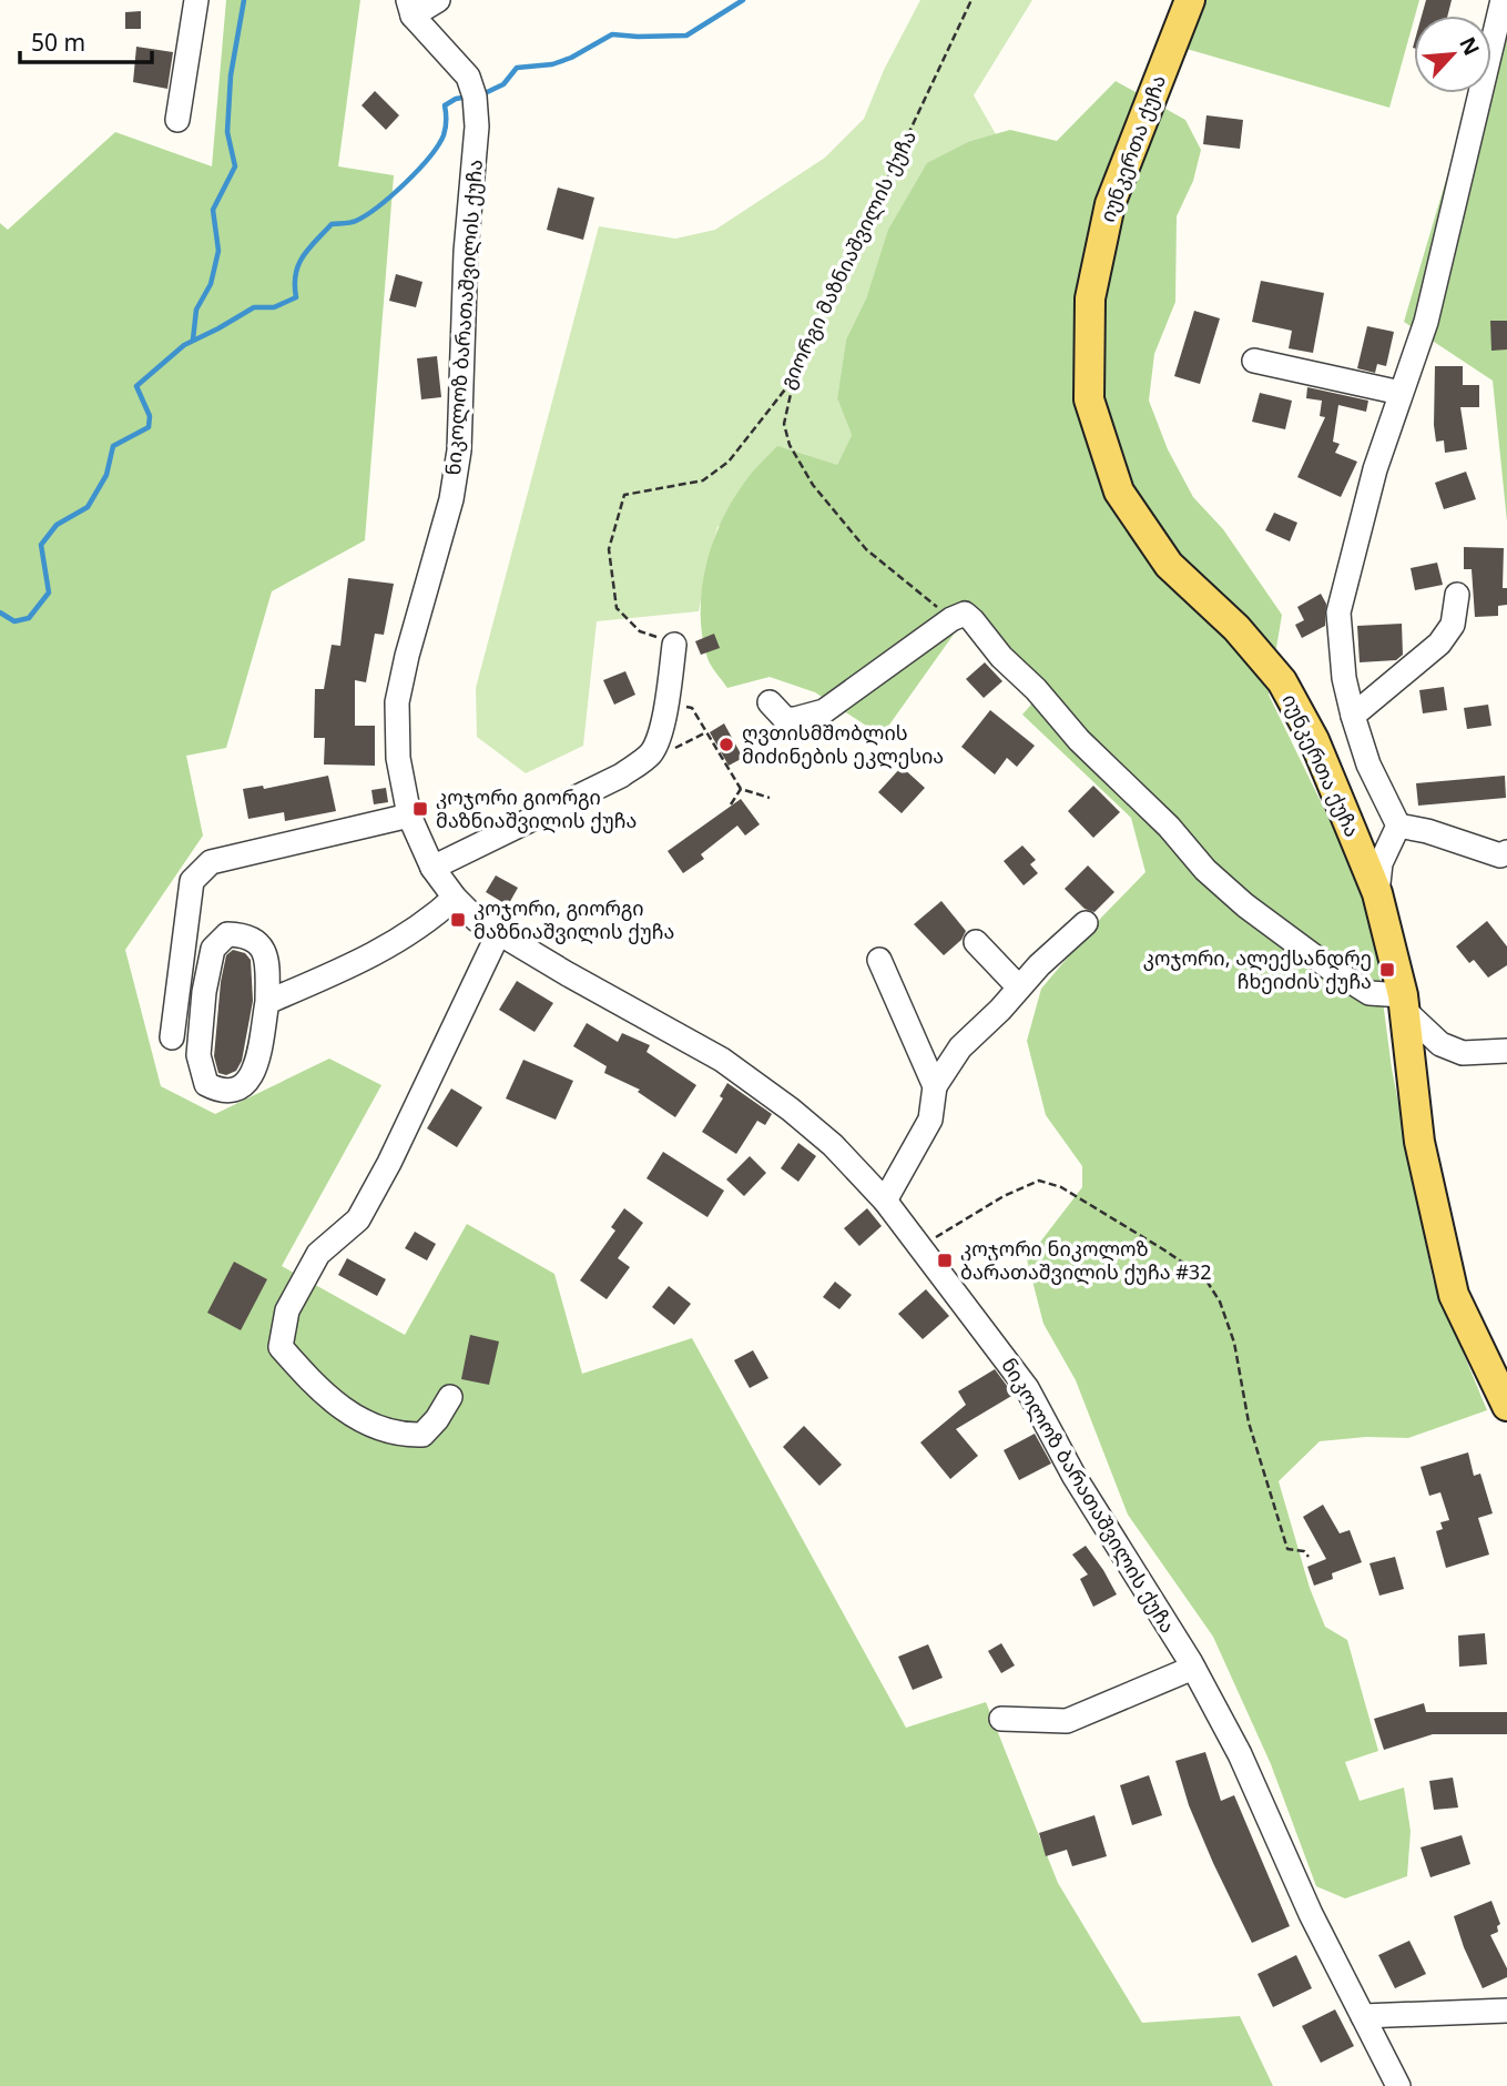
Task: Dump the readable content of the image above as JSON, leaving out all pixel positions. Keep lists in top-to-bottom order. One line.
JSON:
{"streets":{"main road":["იუნკერთა ქუჩა"],"street":["ნიკოლოზ ბარათაშვილის ქუჩა"],"path":["გიორგი მაზნიაშვილის ქუჩა"]},"places":{"other":["ღვთისმშობლის მიძინების ეკლესია"],"transit":["კოჯორი გიორგი მაზნიაშვილის ქუჩა","კოჯორი, გიორგი მაზნიაშვილის ქუჩა","კოჯორი, ალექსანდრე ჩხეიძის ქუჩა","კოჯორი ნიკოლოზ ბარათაშვილის ქუჩა #32"]},"scale_bar":"50 m","north":"top right"}
